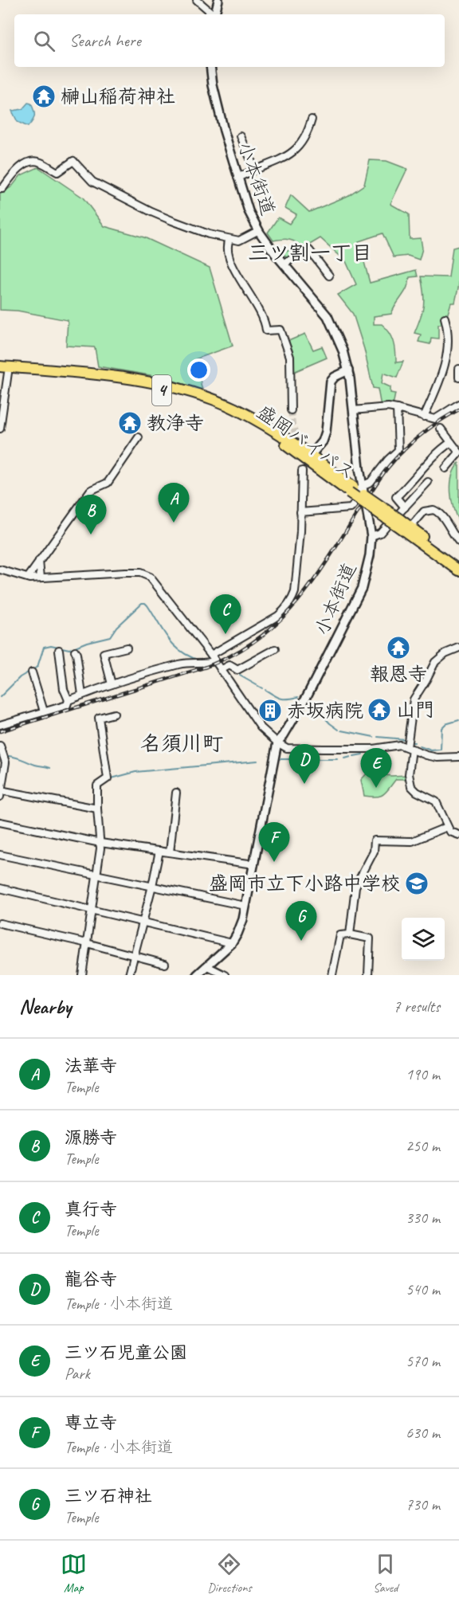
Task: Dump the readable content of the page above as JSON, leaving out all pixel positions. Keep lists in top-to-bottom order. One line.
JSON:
{"streets":{"highway":["4","盛岡バイパス"],"street":["小本街道"]},"crossings":[["小本街道","盛岡バイパス"]],"districts":["三ツ割一丁目","名須川町"],"places":{"temple":["榊山稲荷神社","教浄寺","報恩寺","山門"],"building":["赤坂病院"],"school or university":["盛岡市立下小路中学校"]},"page":{"search":"Search here","pins":["A","B","C","D","E","F","G"],"heading":["Nearby","7 results"],"list":[{"mark":"A","name":"法華寺","note":"Temple","value":"190 m"},{"mark":"B","name":"源勝寺","note":"Temple","value":"250 m"},{"mark":"C","name":"真行寺","note":"Temple","value":"330 m"},{"mark":"D","name":"龍谷寺","note":"Temple · 小本街道","value":"540 m"},{"mark":"E","name":"三ツ石児童公園","note":"Park","value":"570 m"},{"mark":"F","name":"専立寺","note":"Temple · 小本街道","value":"630 m"},{"mark":"G","name":"三ツ石神社","note":"Temple","value":"730 m"}],"nav":["Map","Directions","Saved"]}}
